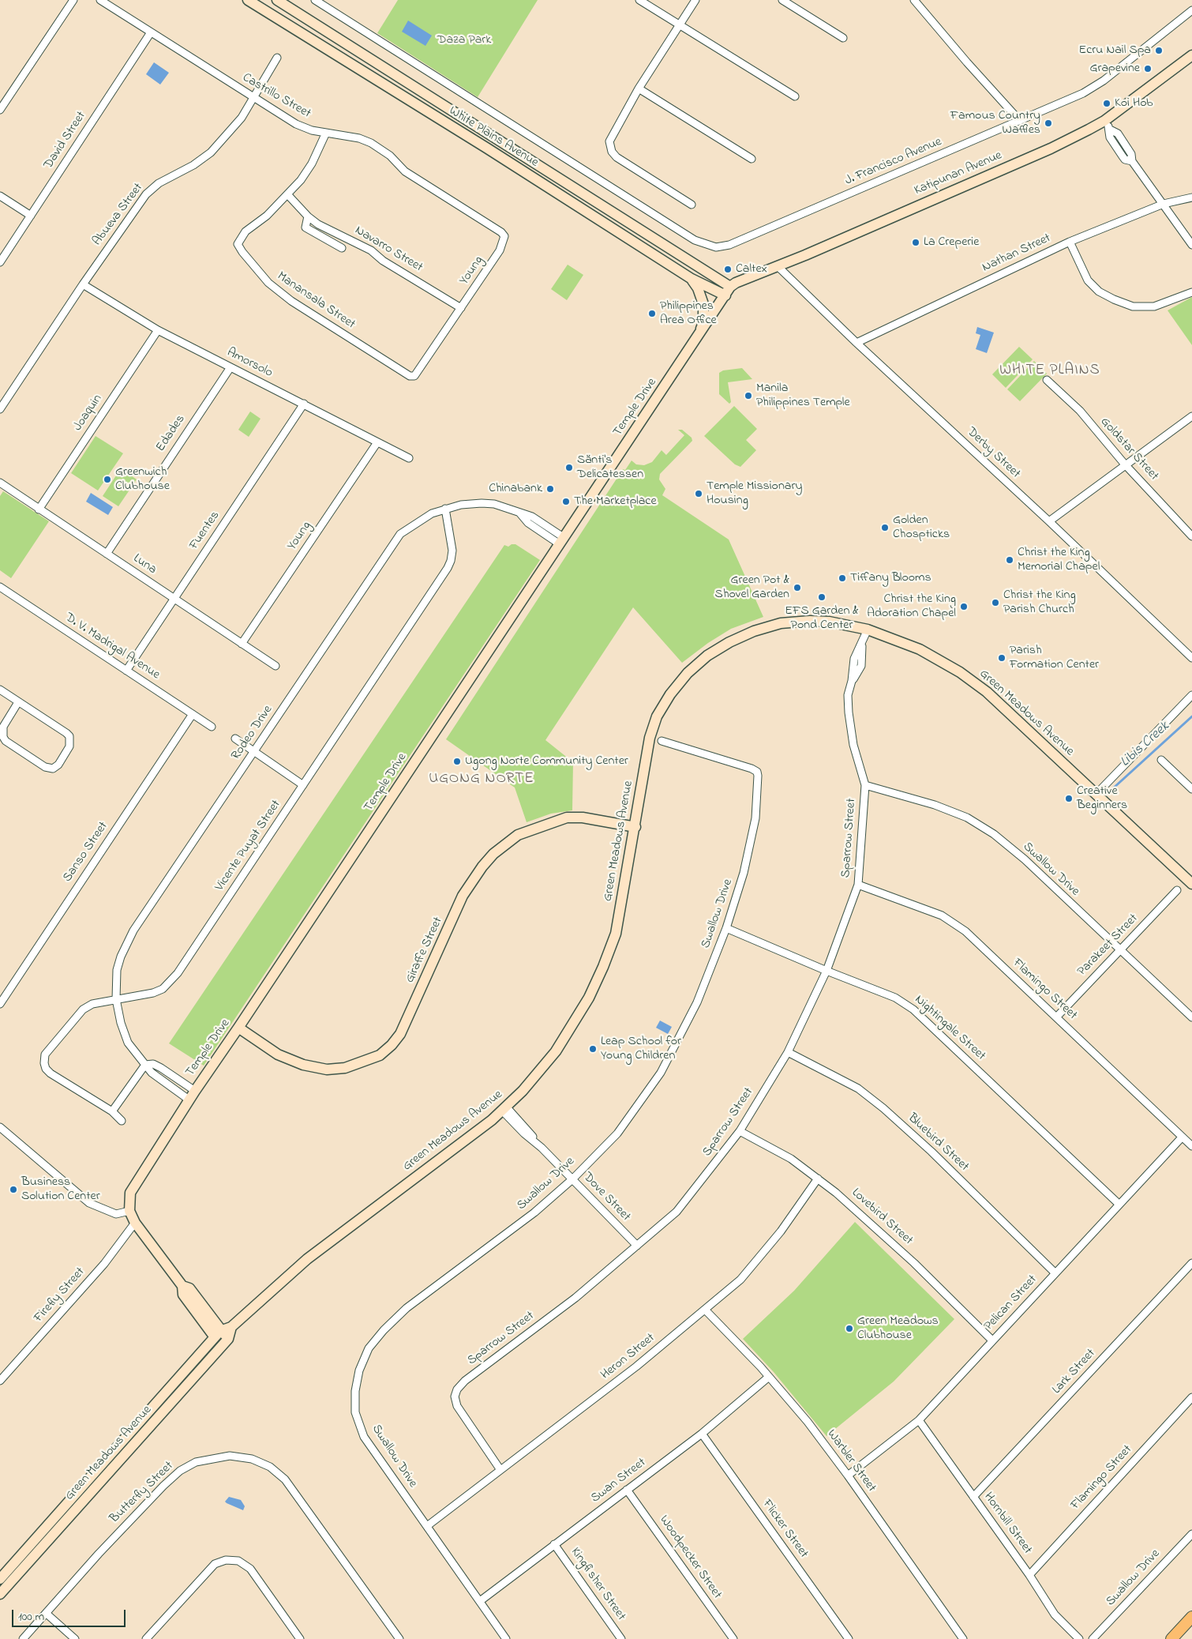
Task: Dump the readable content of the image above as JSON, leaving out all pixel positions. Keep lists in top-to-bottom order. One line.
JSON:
{"streets":{"street":["Castrillo Street","White Plains Avenue","David Street","J. Francisco Avenue","Katipunan Avenue","Abueva Street","Navarro Street","Nathan Street","Young","Manansala Street","Amorsolo","Temple Drive","Joaquin","Edades","Goldstar Street","Derby Street","Fuentes","Luna","D. V. Madrigal Avenue","Green Meadows Avenue","Rodeo Drive","Sparrow Street","Vicente Puyat Street","Sanso Street","Swallow Drive","Parakeet Street","Giraffe Street","Flamingo Street","Nightingale Street","Bluebird Street","Dove Street","Lovebird Street","Firefly Street","Pelican Street","Heron Street","Lark Street","Warbler Street","Swan Street","Butterfly Street","Hornbill Street","Flicker Street","Woodpecker Street","Kingfisher Street"]},"crossings":[["Castrillo Street","David Street"],["Castrillo Street","Abueva Street"],["Castrillo Street","Young"],["Castrillo Street","Manansala Street"],["White Plains Avenue","Katipunan Avenue"],["White Plains Avenue","Temple Drive"],["Katipunan Avenue","Temple Drive"],["Katipunan Avenue","Derby Street"],["Abueva Street","Amorsolo"],["Navarro Street","Young"],["Navarro Street","Manansala Street"],["Nathan Street","Derby Street"],["Young","Manansala Street"],["Young","Amorsolo"],["Young","Luna"],["Amorsolo","Joaquin"],["Amorsolo","Edades"],["Amorsolo","Fuentes"],["Temple Drive","Rodeo Drive"],["Temple Drive","Giraffe Street"],["Joaquin","Luna"],["Edades","Luna"],["Fuentes","Luna"],["Fuentes","D. V. Madrigal Avenue"],["D. V. Madrigal Avenue","Sanso Street"],["Green Meadows Avenue","Sparrow Street"],["Green Meadows Avenue","Giraffe Street"],["Green Meadows Avenue","Dove Street"],["Rodeo Drive","Vicente Puyat Street"],["Sparrow Street","Swallow Drive"],["Sparrow Street","Flamingo Street"],["Sparrow Street","Nightingale Street"],["Sparrow Street","Bluebird Street"],["Sparrow Street","Dove Street"],["Sparrow Street","Lovebird Street"],["Sparrow Street","Heron Street"],["Swallow Drive","Parakeet Street"],["Swallow Drive","Nightingale Street"],["Swallow Drive","Dove Street"],["Swallow Drive","Heron Street"],["Swallow Drive","Swan Street"],["Parakeet Street","Flamingo Street"],["Flamingo Street","Pelican Street"],["Flamingo Street","Hornbill Street"],["Nightingale Street","Pelican Street"],["Bluebird Street","Pelican Street"],["Lovebird Street","Pelican Street"],["Lovebird Street","Heron Street"],["Pelican Street","Warbler Street"],["Pelican Street","Hornbill Street"],["Heron Street","Warbler Street"],["Lark Street","Hornbill Street"],["Warbler Street","Swan Street"],["Swan Street","Flicker Street"],["Swan Street","Woodpecker Street"],["Swan Street","Kingfisher Street"]],"districts":["WHITE PLAINS","UGONG NORTE"],"water":["Libis Creek"],"parks":["Daza Park"],"places":["Ecru Nail Spa","Grapevine","Koi Hob","Famous Country Waffles","La Creperie","Caltex","Philippines Area Office","Manila Philippines Temple","Sänti's Delicatessen","Greenwich Clubhouse","Chinabank","Temple Missionary Housing","The Marketplace","Golden Chospticks","Christ the King Memorial Chapel","Tiffany Blooms","Green Pot & Shovel Garden","EFS Garden & Pond Center","Christ the King Parish Church","Christ the King Adoration Chapel","Parish Formation Center","Ugong Norte Community Center","Creative Beginners","Leap School for Young Children","Business Solution Center","Green Meadows Clubhouse"],"scale_bar":"100 m"}
